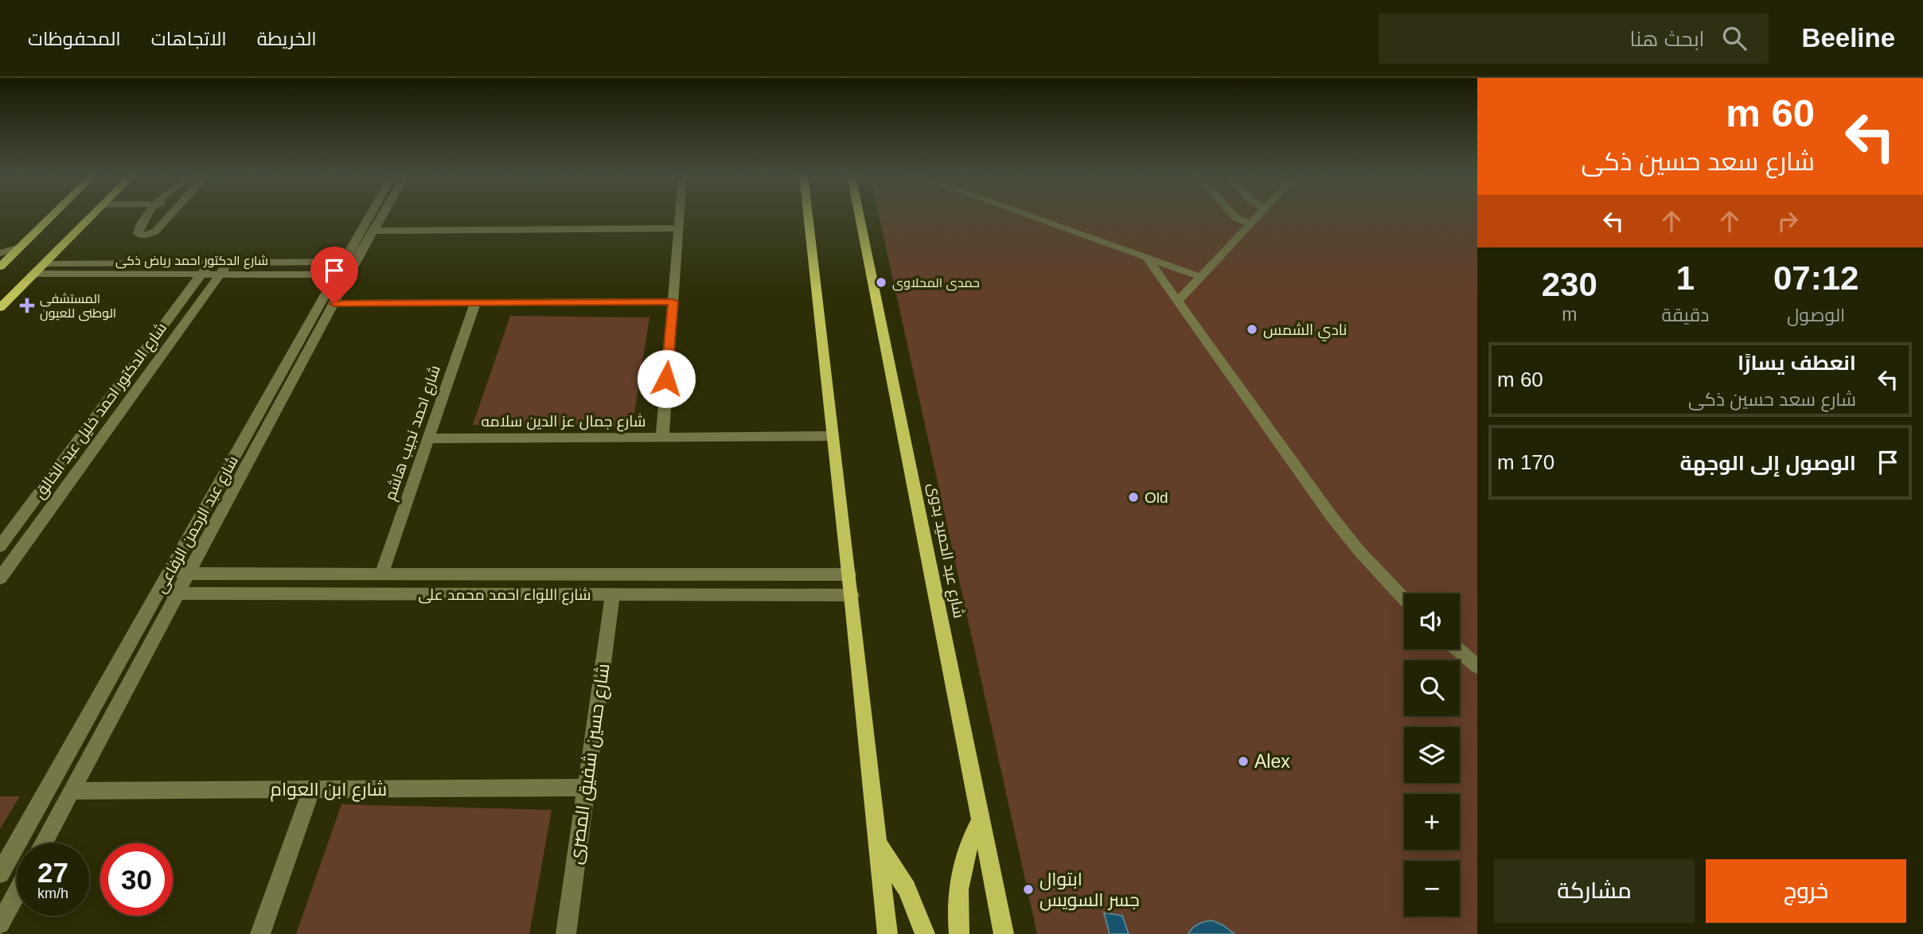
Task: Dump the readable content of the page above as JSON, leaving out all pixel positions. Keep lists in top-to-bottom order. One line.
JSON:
{"streets":{"main road":["شارع عبد الحميد بدوى"],"street":["شارع الدكتور احمد رياض ذكى","شارع الدكتور احمد خليل عبد الخالق","شارع جمال عز الدين سلامه","شارع احمد نجيب هاشم","شارع عبد الرحمن الرفاعى","شارع اللواء احمد محمد على","شارع حسين شفيق المصرى","شارع ابن العوام"]},"crossings":[["شارع الدكتور احمد رياض ذكى","شارع الدكتور احمد خليل عبد الخالق"],["شارع الدكتور احمد رياض ذكى","شارع عبد الرحمن الرفاعى"],["شارع جمال عز الدين سلامه","شارع احمد نجيب هاشم"],["شارع احمد نجيب هاشم","شارع اللواء احمد محمد على"],["شارع عبد الرحمن الرفاعى","شارع اللواء احمد محمد على"],["شارع عبد الرحمن الرفاعى","شارع ابن العوام"],["شارع اللواء احمد محمد على","شارع حسين شفيق المصرى"],["شارع حسين شفيق المصرى","شارع ابن العوام"]],"places":{"other":["حمدى المحلاوى","نادي الشمس","Old","Alex","ابتوال جسر السويس"],"health":["المستشفى الوطنى للعيون"]},"page":{"header":"Beeline","search":"ابحث هنا","nav":["الخريطة","الاتجاهات","المحفوظات"],"turn":["60 m","شارع سعد حسين ذكى"],"eta":["07:12","الوصول","1","دقيقة","230","m"],"list":[{"name":"انعطف يسارًا","note":"شارع سعد حسين ذكى","value":"60 m"},{"name":"الوصول إلى الوجهة","value":"170 m"}],"map_buttons":["+","−"],"speed":"27 km/h","limit":"30","buttons":["خروج","مشاركة"]}}
